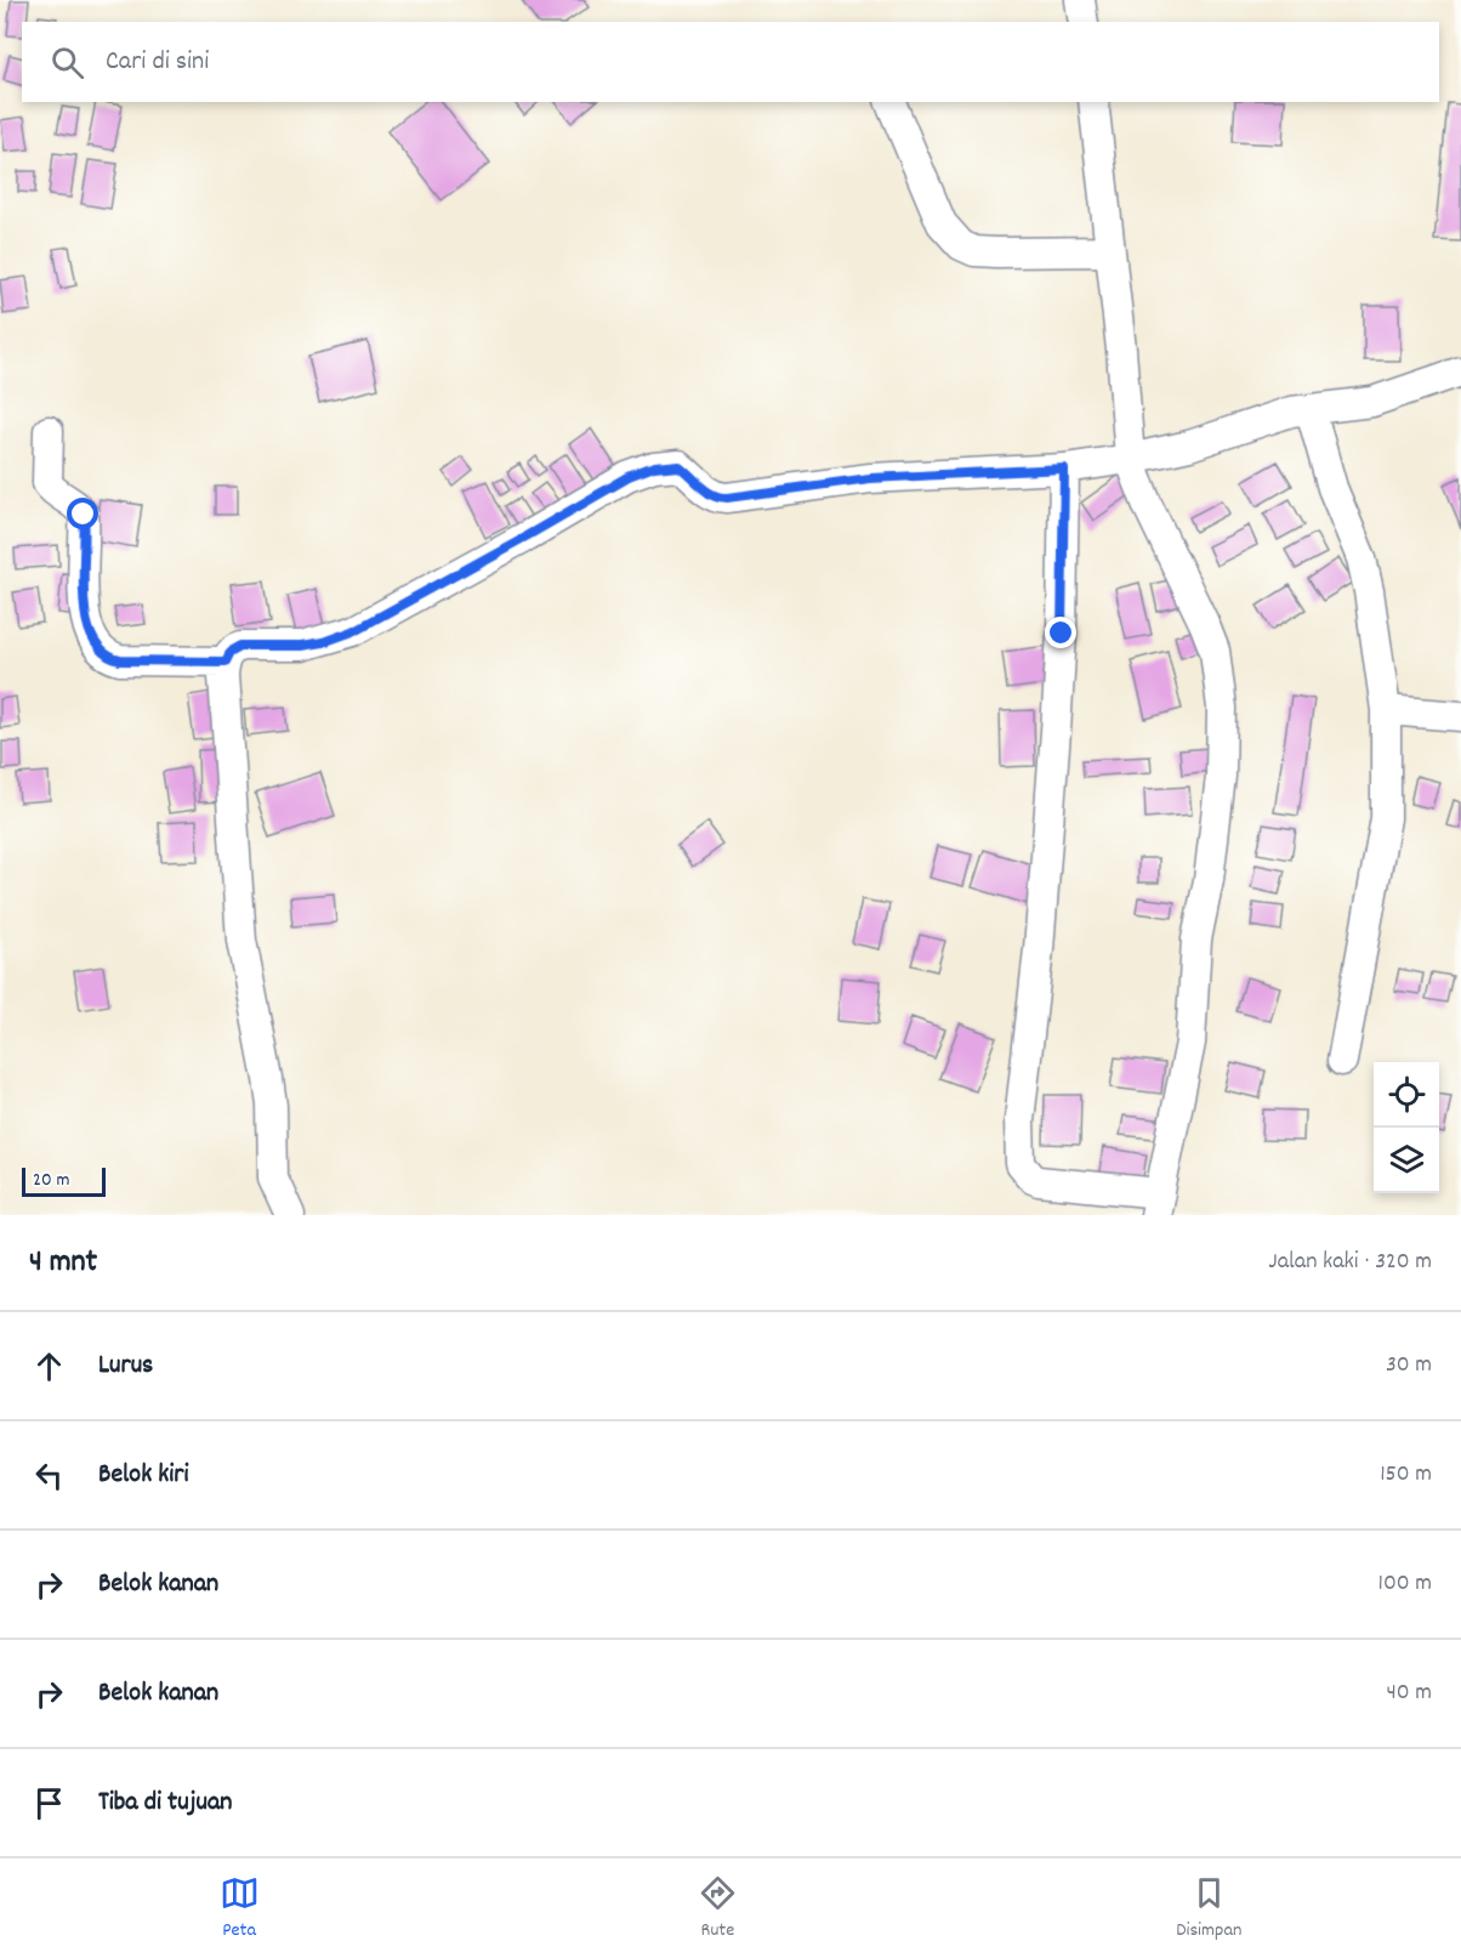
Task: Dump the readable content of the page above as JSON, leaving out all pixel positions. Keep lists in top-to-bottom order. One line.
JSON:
{"scale_bar":"20 m","page":{"search":"Cari di sini","scale":"20 m","heading":["4 mnt","Jalan kaki · 320 m"],"list":[["Lurus","30 m"],["Belok kiri","150 m"],["Belok kanan","100 m"],["Belok kanan","40 m"],"Tiba di tujuan"],"nav":["Peta","Rute","Disimpan"]}}
